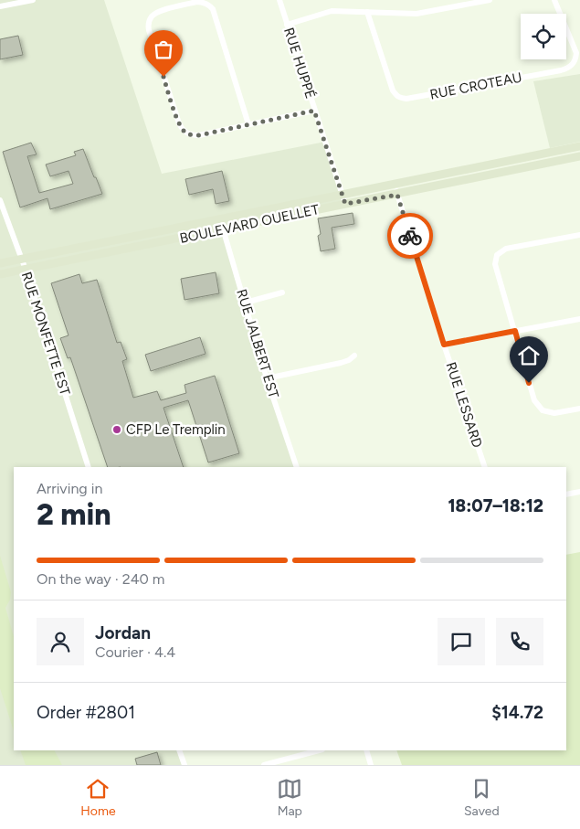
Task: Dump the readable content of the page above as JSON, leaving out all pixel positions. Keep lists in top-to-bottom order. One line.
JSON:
{"streets":{"street":["RUE HUPPÉ","RUE CROTEAU","BOULEVARD OUELLET","RUE MONFETTE EST","RUE JALBERT EST","RUE LESSARD"]},"crossings":[["RUE HUPPÉ","BOULEVARD OUELLET"],["BOULEVARD OUELLET","RUE MONFETTE EST"],["BOULEVARD OUELLET","RUE JALBERT EST"],["BOULEVARD OUELLET","RUE LESSARD"]],"places":["CFP Le Tremplin"],"page":{"heading":["2 min","Arriving in","18:07–18:12"],"panel":["Jordan","Courier · 4.4","Order #2801","$14.72"],"bar":"On the way · 240 m","tabs":["Home","Map","Saved"]}}
